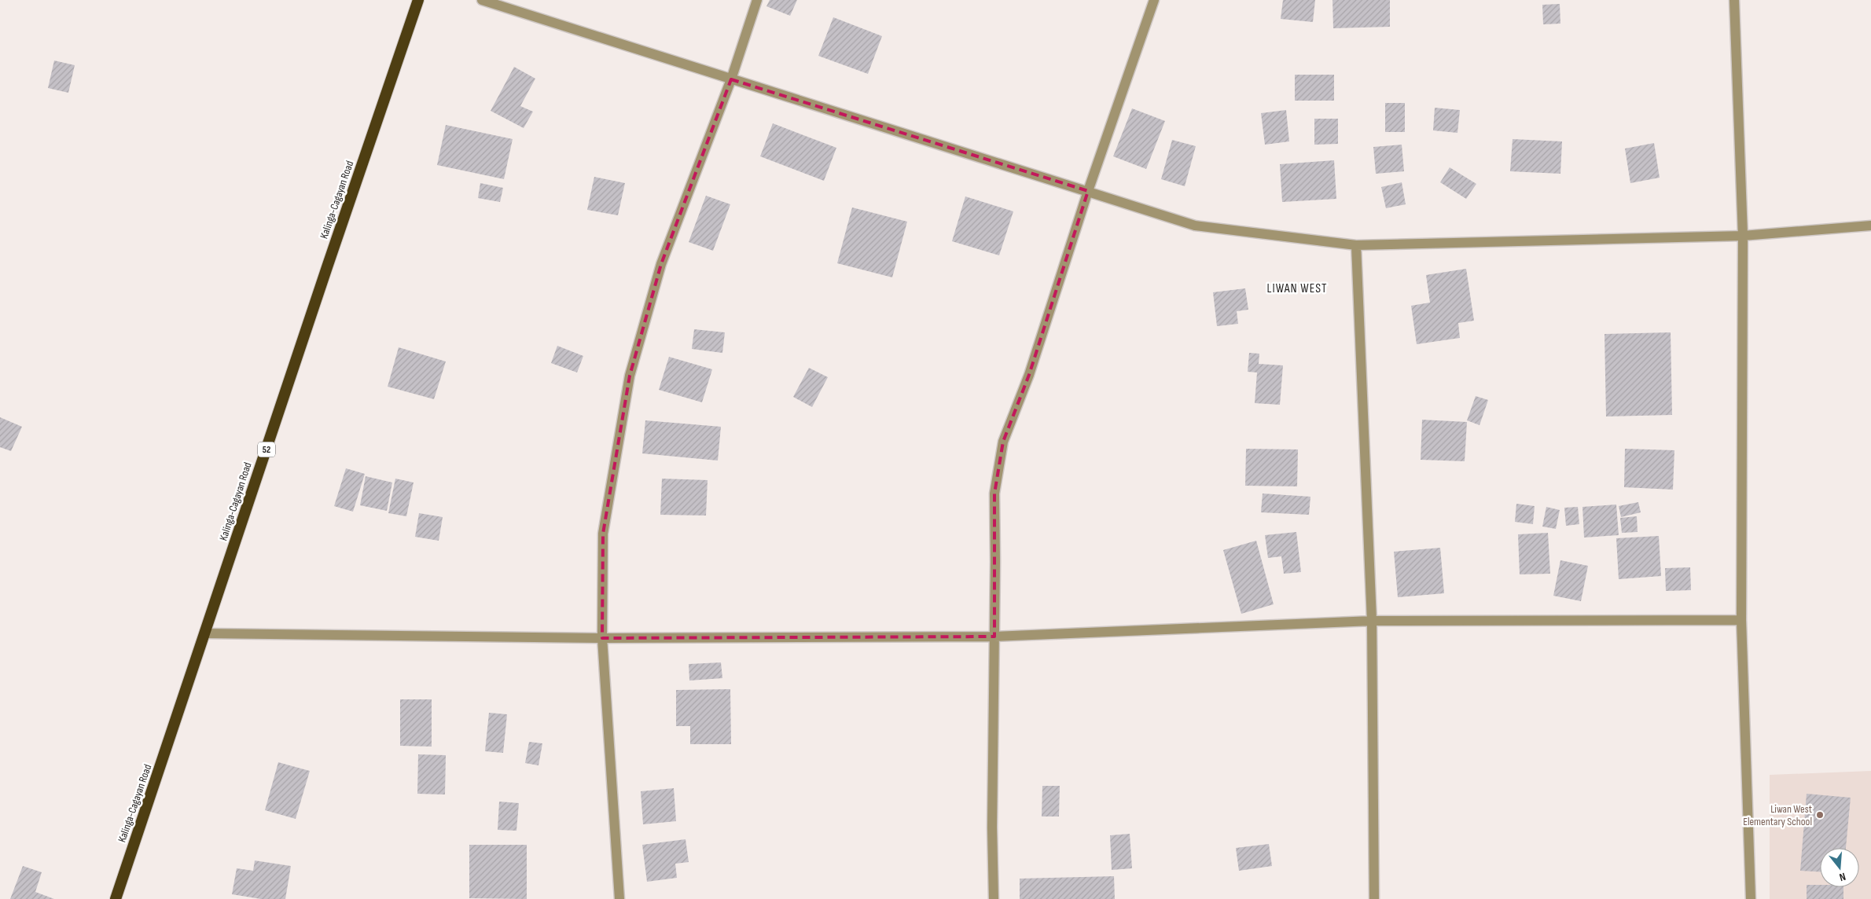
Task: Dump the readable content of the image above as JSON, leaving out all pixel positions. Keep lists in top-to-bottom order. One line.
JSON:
{"streets":{"highway":["Kalinga-Cagayan Road","52"]},"districts":["LIWAN WEST"],"places":["Liwan West Elementary School"],"north":"bottom"}
